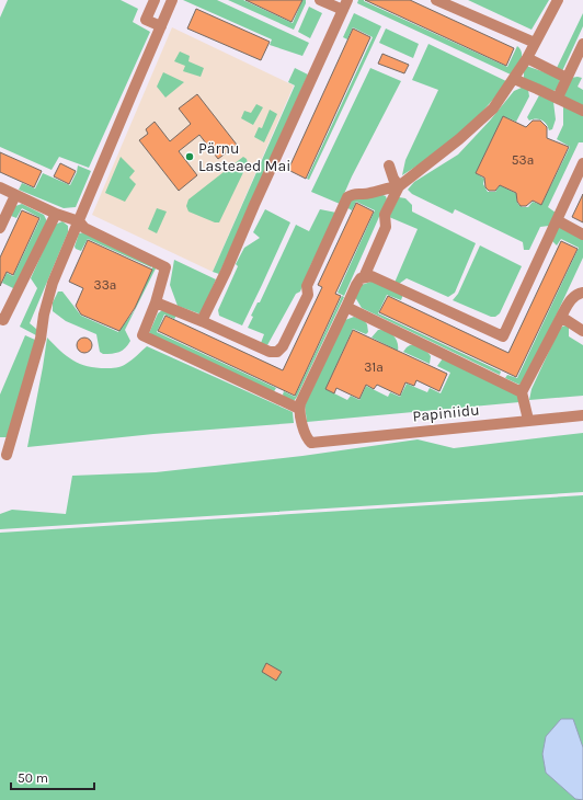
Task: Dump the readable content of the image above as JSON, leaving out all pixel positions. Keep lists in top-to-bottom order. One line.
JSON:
{"streets":{"street":["Papiniidu"]},"places":["Pärnu Lasteaed Mai"],"house_numbers":["53a","33a","31a"],"scale_bar":"50 m"}
